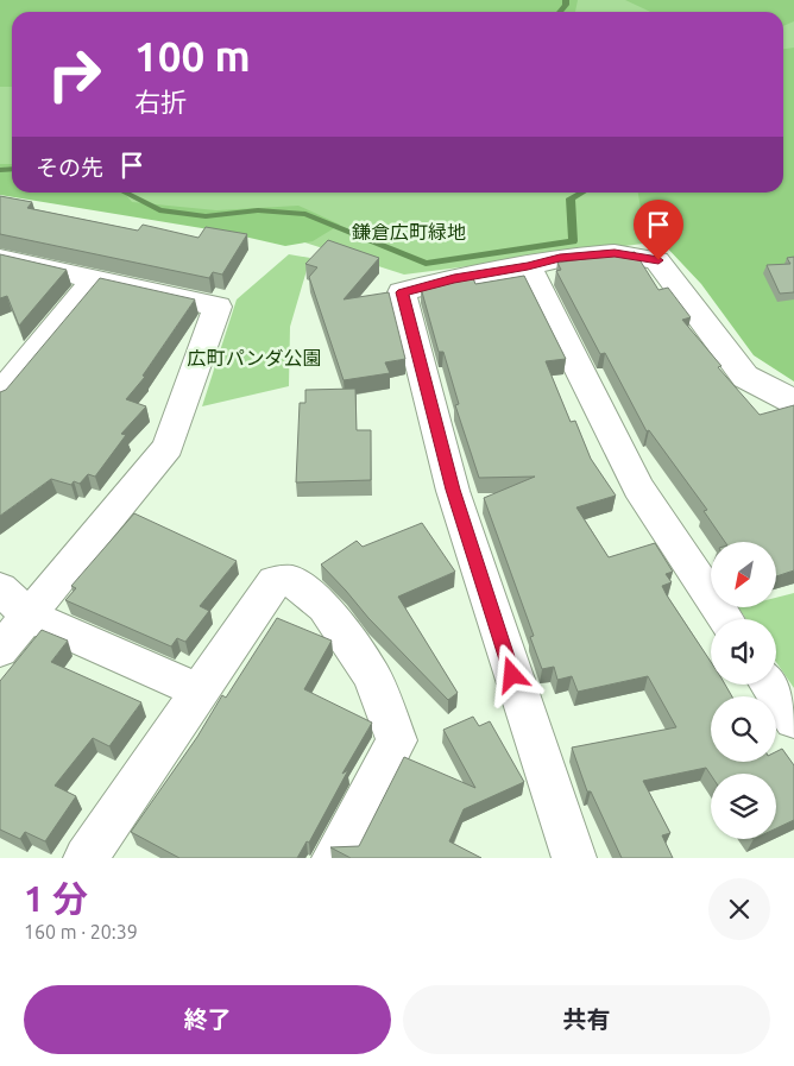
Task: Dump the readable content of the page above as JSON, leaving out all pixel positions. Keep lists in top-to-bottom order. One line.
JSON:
{"parks":["鎌倉広町緑地","広町パンダ公園"],"north":"bottom left","page":{"turn":["100 m","右折"],"then":"その先","heading":["1 分","160 m · 20:39"],"buttons":["終了","共有"]}}
